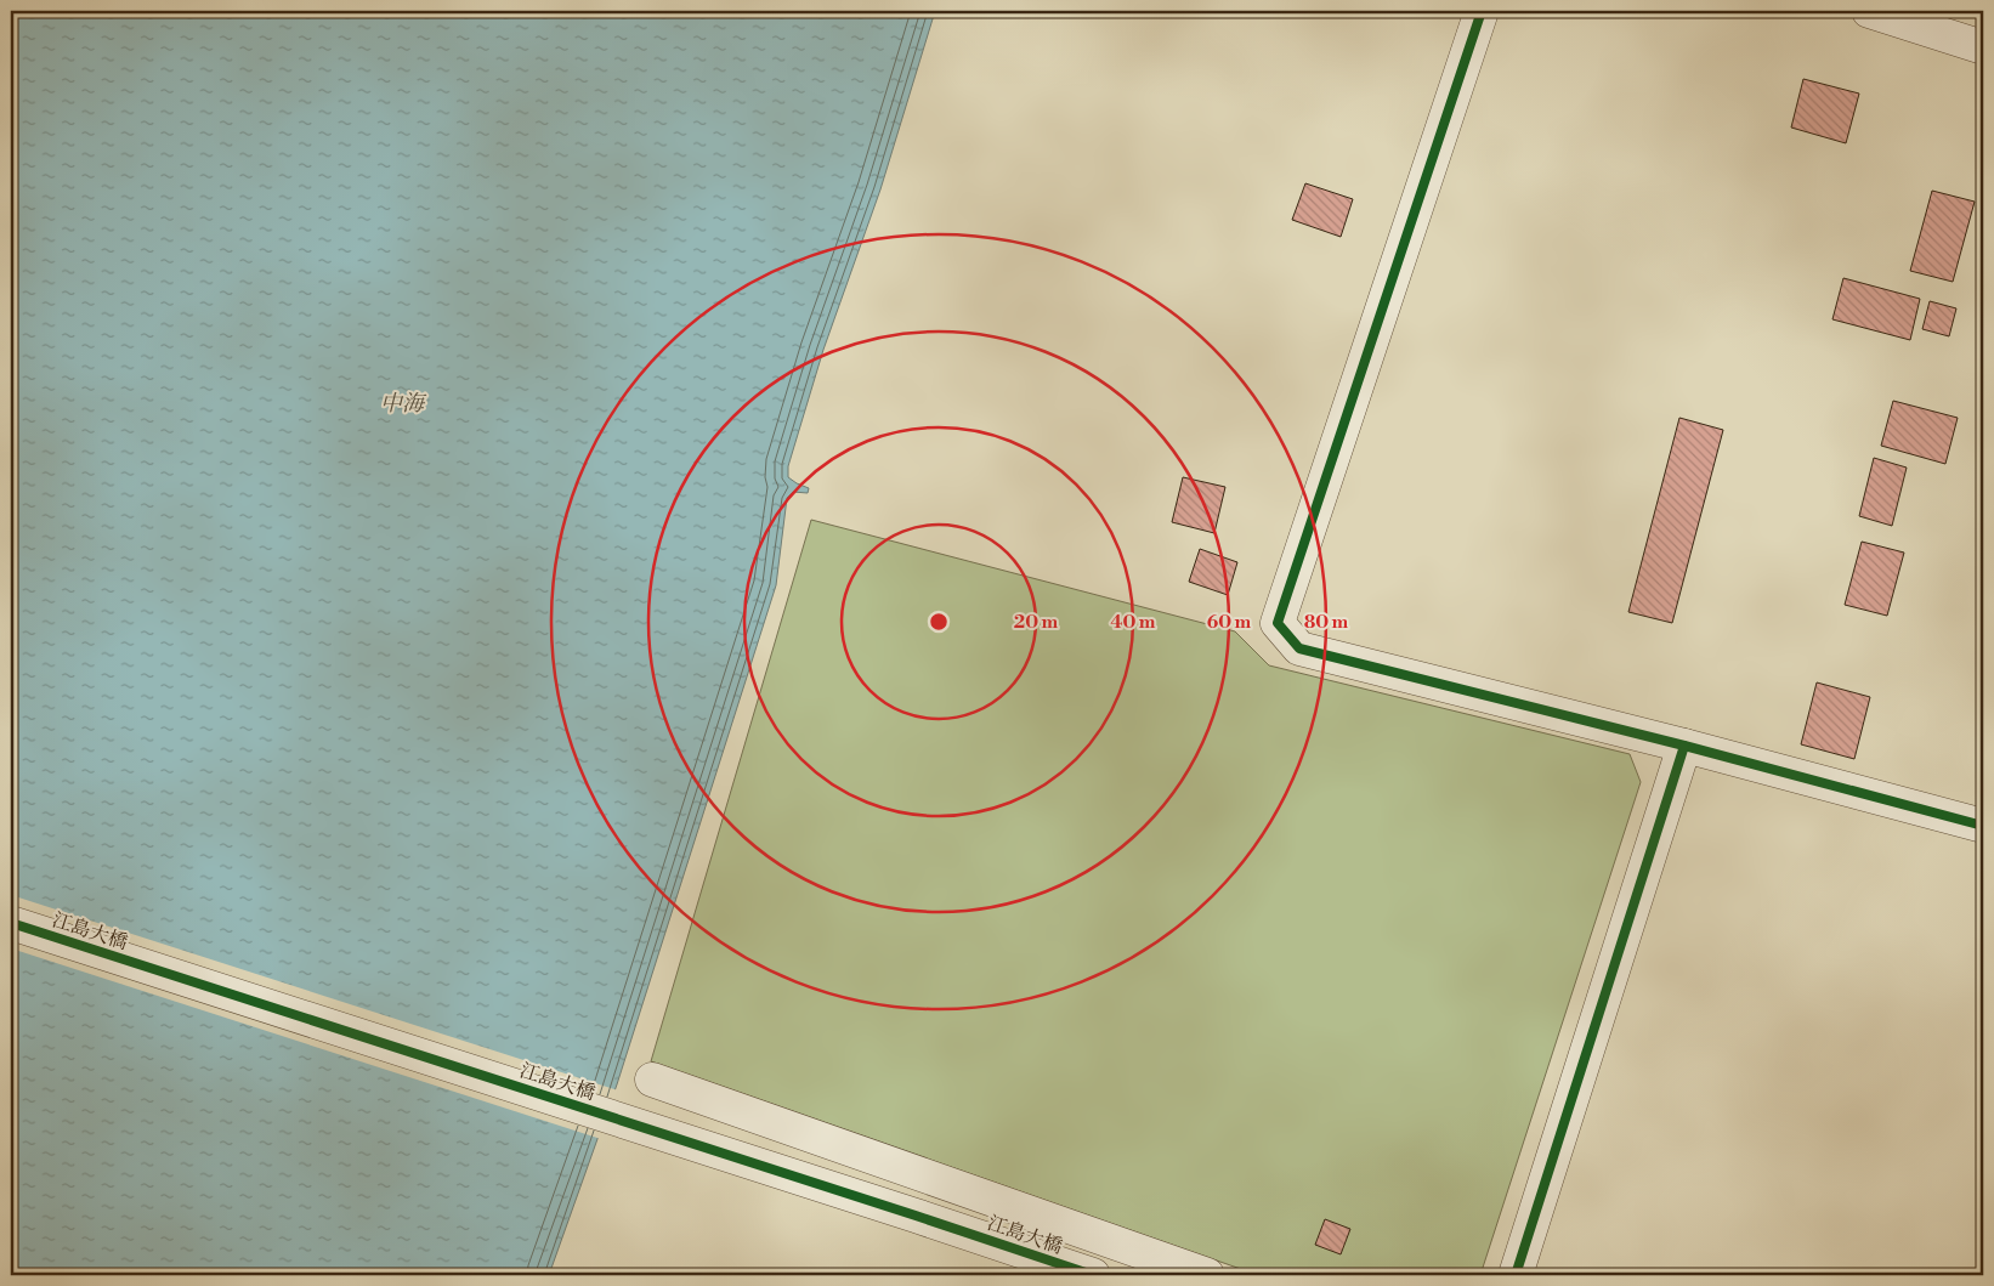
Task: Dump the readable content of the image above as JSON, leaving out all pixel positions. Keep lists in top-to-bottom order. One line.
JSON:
{"streets":{"street":["江島大橋"]},"water":["中海"],"rings":["20 m","40 m","60 m","80 m"]}
